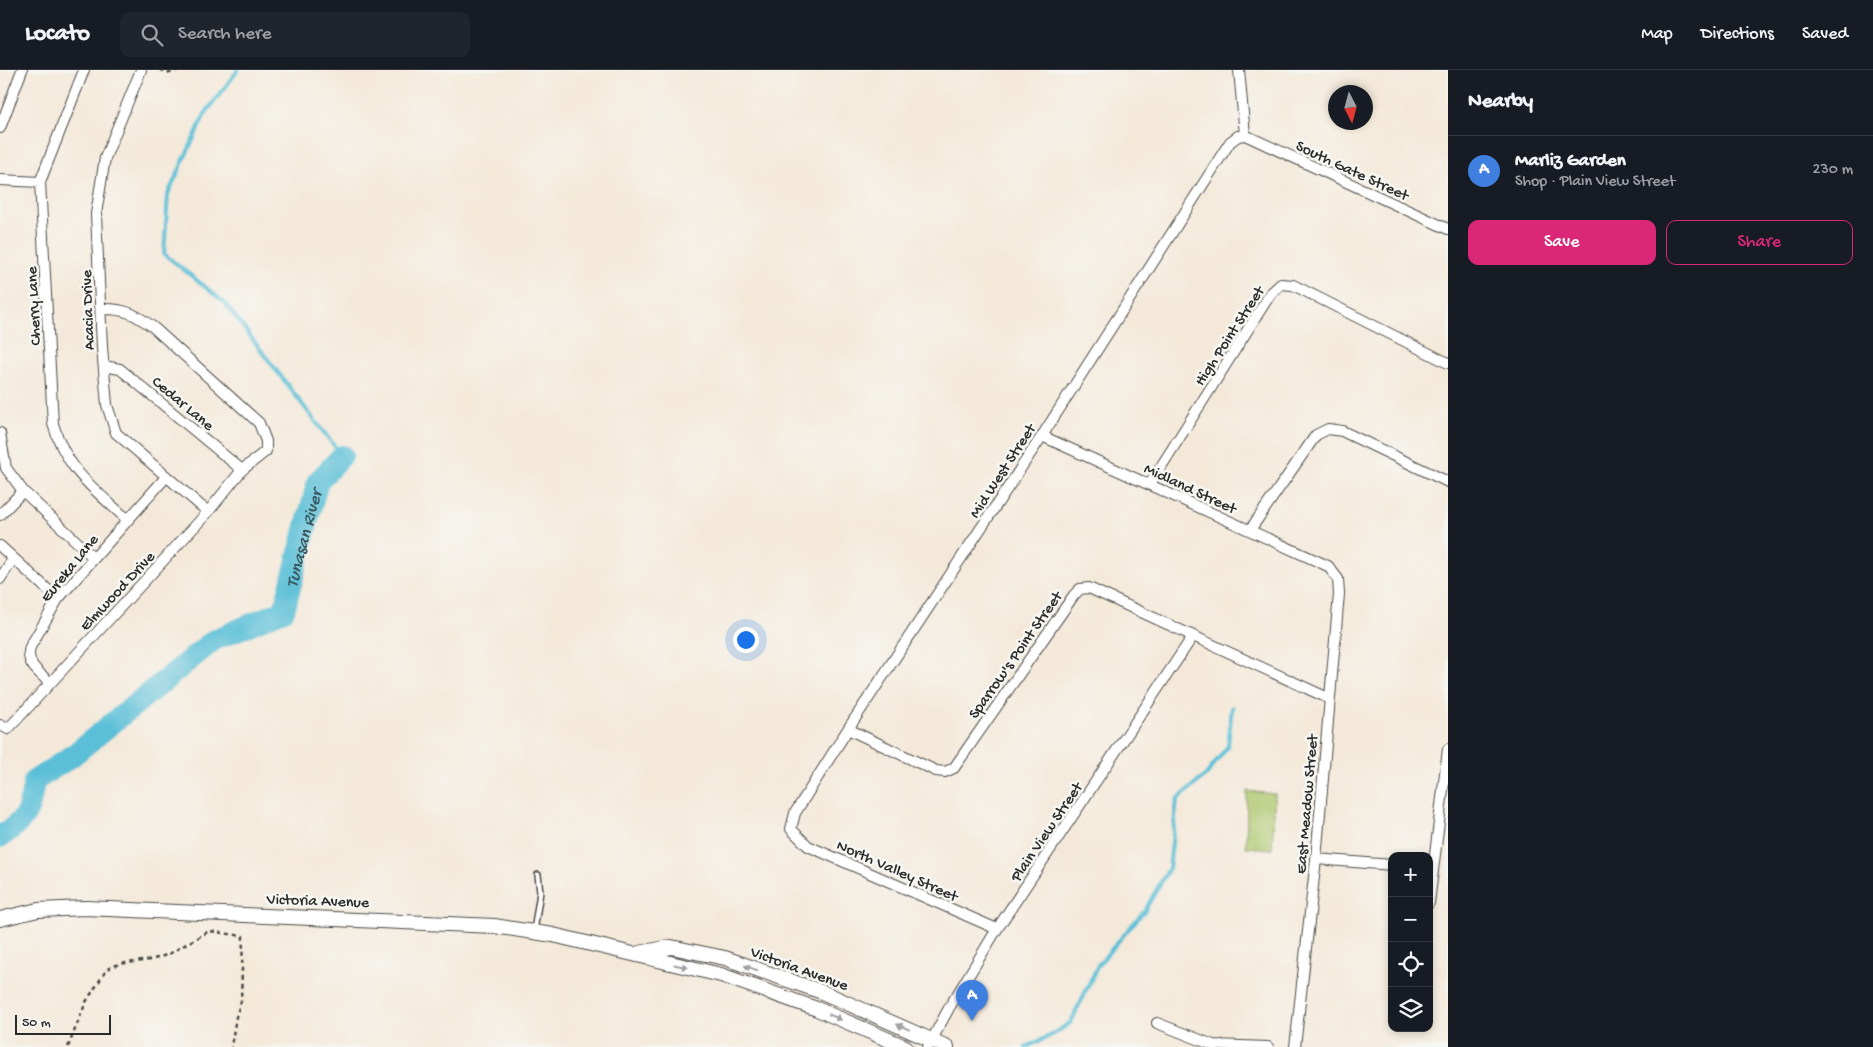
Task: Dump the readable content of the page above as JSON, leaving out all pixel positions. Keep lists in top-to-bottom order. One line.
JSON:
{"streets":{"main road":["Victoria Avenue"],"street":["South Gate Street","Cherry Lane","Acacia Drive","High Point Street","Cedar Lane","Mid West Street","Midland Street","Eureka Lane","Elmwood Drive","Sparrow's Point Street","East Meadow Street","Plain View Street","North Valley Street"]},"crossings":[["South Gate Street","Mid West Street"],["Cherry Lane","Eureka Lane"],["Acacia Drive","Cedar Lane"],["Acacia Drive","Eureka Lane"],["Acacia Drive","Elmwood Drive"],["High Point Street","Midland Street"],["Cedar Lane","Elmwood Drive"],["Mid West Street","Midland Street"],["Mid West Street","Sparrow's Point Street"],["Mid West Street","North Valley Street"],["Midland Street","East Meadow Street"],["Eureka Lane","Elmwood Drive"],["Sparrow's Point Street","East Meadow Street"],["Sparrow's Point Street","Plain View Street"],["Plain View Street","North Valley Street"],["Plain View Street","Victoria Avenue"]],"water":["Tunasan River"],"scale_bar":"50 m","north":"bottom","page":{"header":"Locato","search":"Search here","nav":["Map","Directions","Saved"],"heading":"Nearby","list":[{"mark":"A","name":"Marliz Garden","note":"Shop · Plain View Street","value":"230 m"}],"buttons":["Save","Share"],"map_buttons":["+","−"],"pins":"A","scale":"50 m"}}
